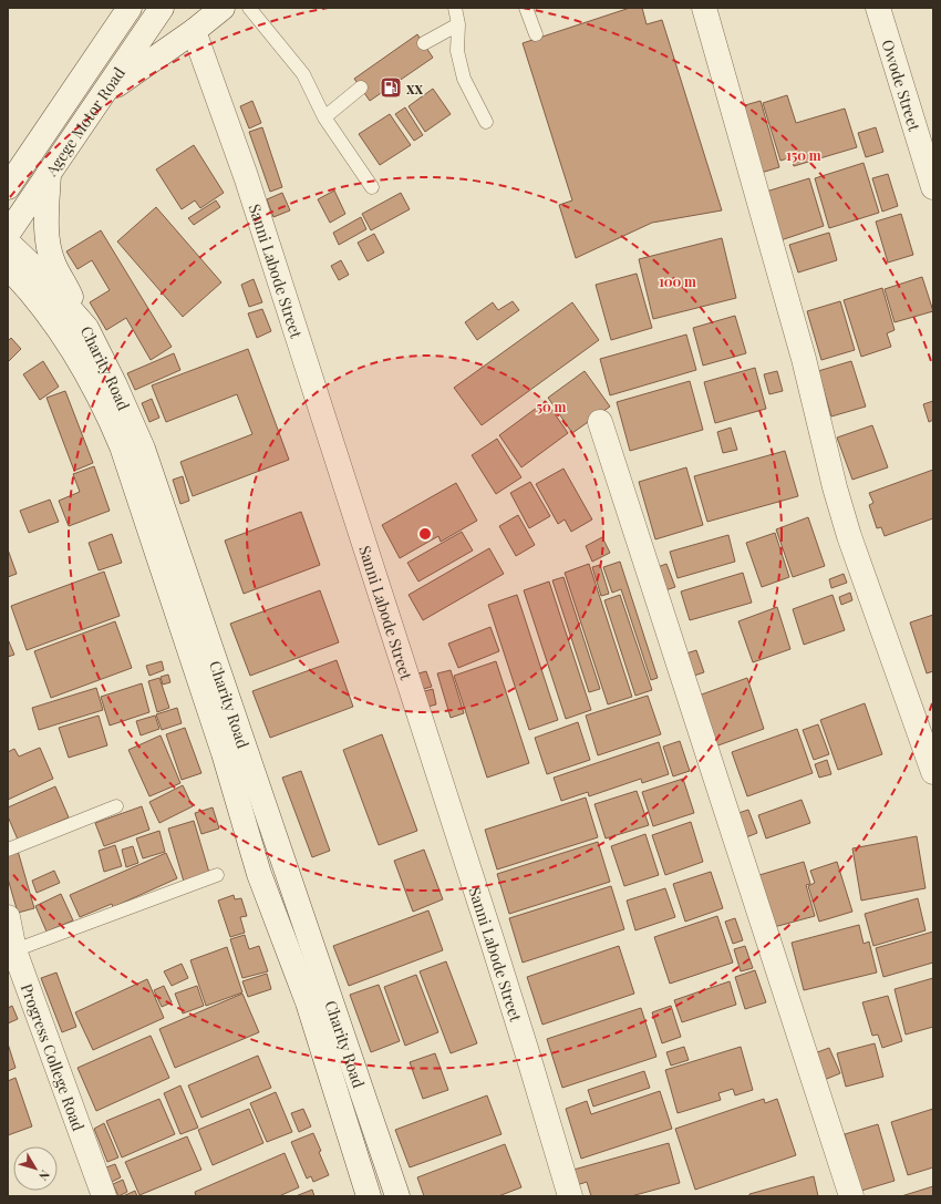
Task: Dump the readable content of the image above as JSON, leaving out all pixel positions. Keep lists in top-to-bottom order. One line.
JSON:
{"streets":{"street":["Owode Street","Agege Motor Road","Sanni Labode Street","Charity Road","Progress College Road"]},"places":{"fuel station":["xx"]},"north":"bottom right","rings":["150 m","100 m","50 m"]}
